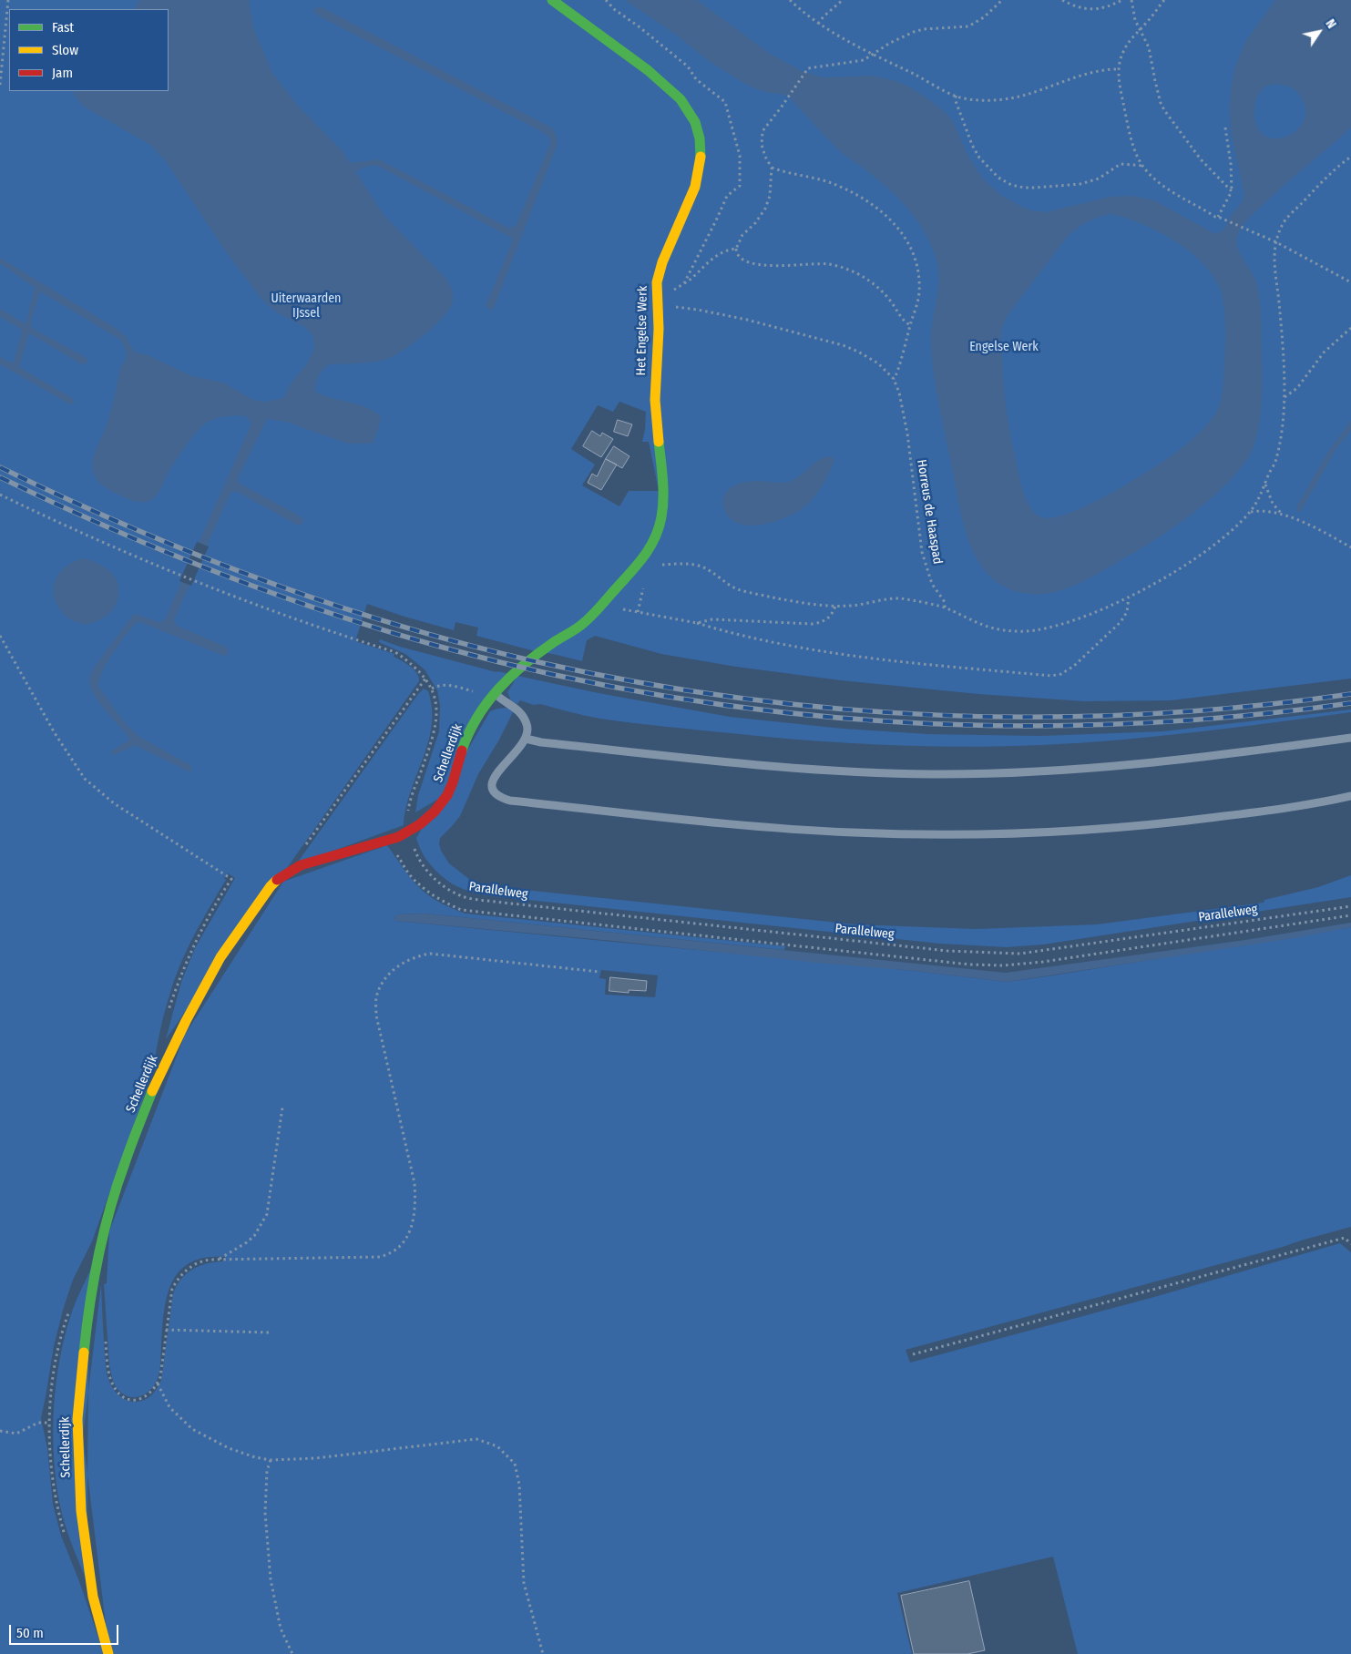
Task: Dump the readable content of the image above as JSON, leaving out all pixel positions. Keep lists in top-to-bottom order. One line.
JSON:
{"streets":{"street":["Het Engelse Werk","Schellerdijk"],"path":["Horreus de Haaspad","Parallelweg"]},"crossings":[["Het Engelse Werk","Horreus de Haaspad"],["Het Engelse Werk","Schellerdijk"],["Schellerdijk","Parallelweg"]],"parks":["Uiterwaarden IJssel","Engelse Werk"],"legend":["Fast","Slow","Jam"],"scale_bar":"50 m","north":"top right"}
